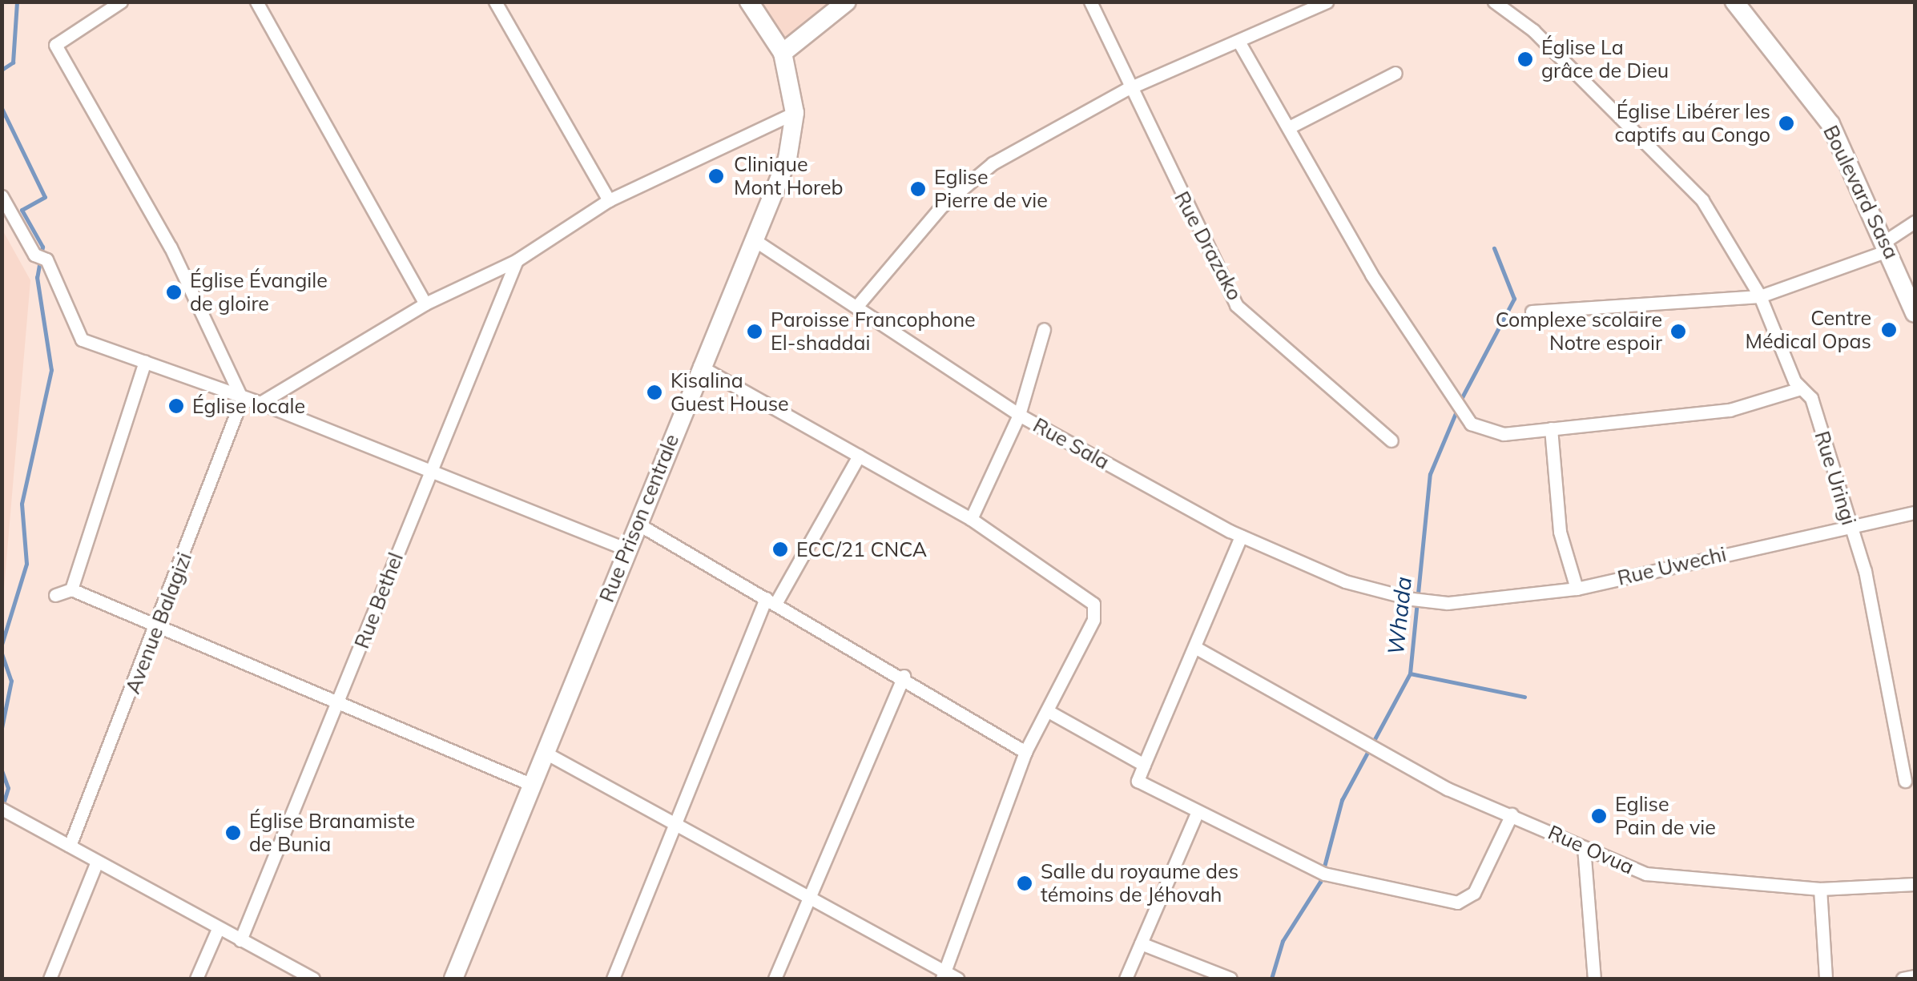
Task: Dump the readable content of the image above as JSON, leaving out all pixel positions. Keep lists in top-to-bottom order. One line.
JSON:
{"streets":{"street":["Boulevard Sasa","Rue Drazako","Rue Sala","Rue Uringi","Rue Prison centrale","Rue Uwechi","Rue Bethel","Avenue Balagizi","Rue Ovua"]},"crossings":[["Rue Sala","Rue Prison centrale"],["Rue Sala","Rue Uwechi"],["Rue Uringi","Rue Uwechi"]],"water":["Whada"],"places":["Église La grâce de Dieu","Église Libérer les captifs au Congo","Clinique Mont Horeb","Eglise Pierre de vie","Église Évangile de gloire","Centre Médical Opas","Paroisse Francophone El-shaddai","Complexe scolaire Notre espoir","Kisalina Guest House","Église locale","ECC/21 CNCA","Eglise Pain de vie","Église Branamiste de Bunia","Salle du royaume des témoins de Jéhovah"]}
